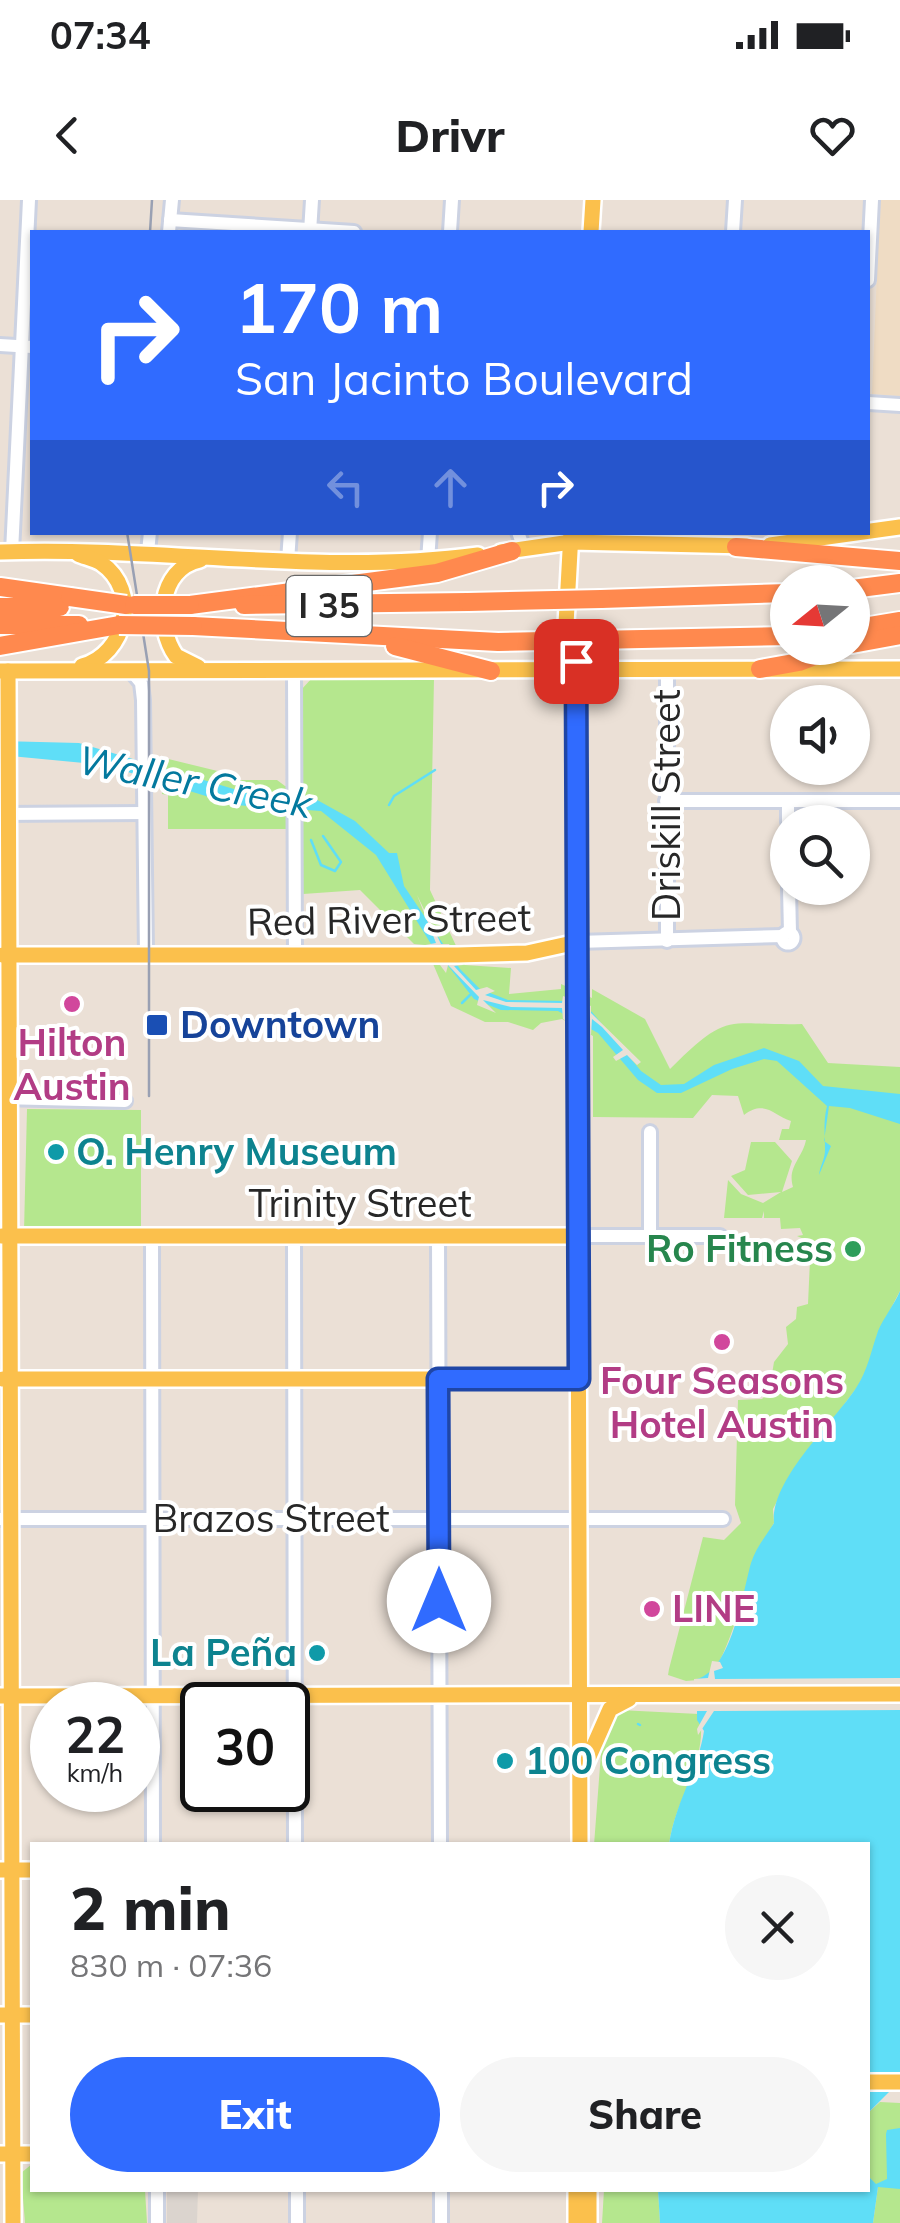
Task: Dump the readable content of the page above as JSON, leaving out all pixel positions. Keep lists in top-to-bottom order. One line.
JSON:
{"streets":{"highway":["I 35"],"main road":["Red River Street","Trinity Street"],"street":["Driskill Street","Brazos Street"]},"crossings":[["Driskill Street","Red River Street"]],"water":["Waller Creek"],"places":{"other":["Hilton Austin","O. Henry Museum","Ro Fitness","Four Seasons Hotel Austin","LINE","La Peña","100 Congress"],"transit":["Downtown"]},"north":"left","page":{"status":"07:34","header":"Drivr","turn":["170 m","San Jacinto Boulevard"],"speed":"22 km/h","limit":"30","heading":["2 min","830 m · 07:36"],"buttons":["Exit","Share"]}}
